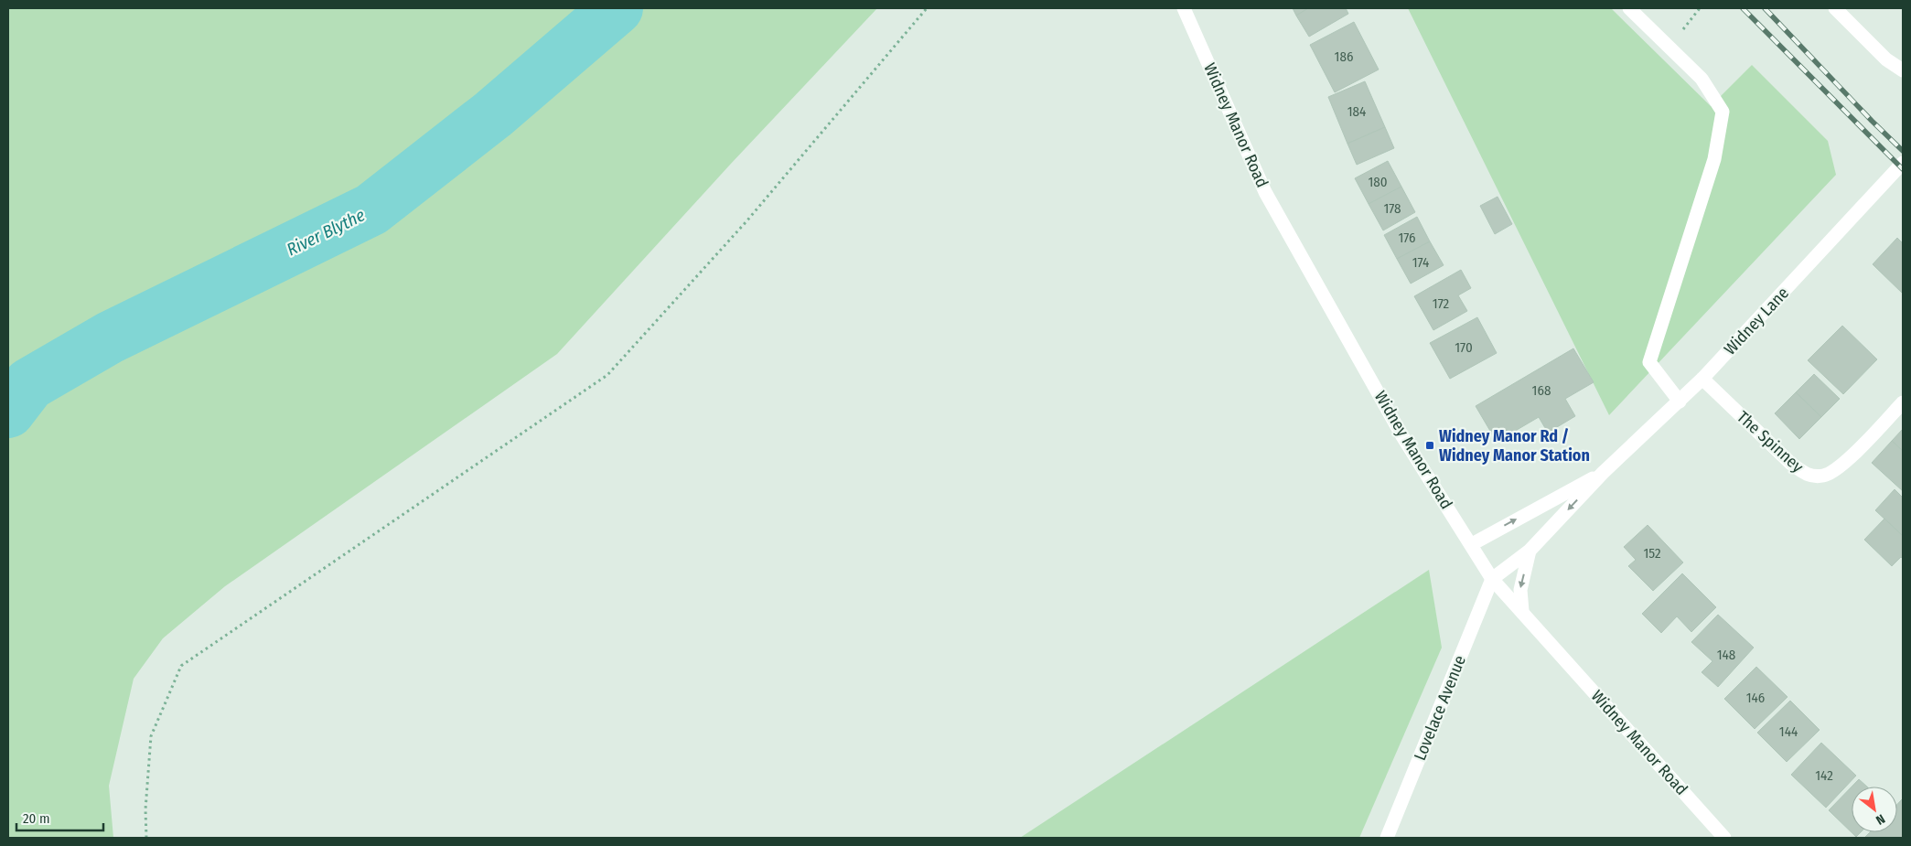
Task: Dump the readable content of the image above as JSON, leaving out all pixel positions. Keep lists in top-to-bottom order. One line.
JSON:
{"streets":{"street":["Widney Manor Road","Widney Lane","The Spinney","Lovelace Avenue"]},"crossings":[["Widney Manor Road","Widney Lane"],["Widney Manor Road","Lovelace Avenue"],["Widney Lane","The Spinney"],["Widney Lane","Lovelace Avenue"]],"water":["River Blythe"],"places":{"transit":["Widney Manor Rd / Widney Manor Station"]},"house_numbers":["186","184","180","178","176","174","172","170","168","152","148","146","144","142"],"scale_bar":"20 m","north":"bottom right"}
